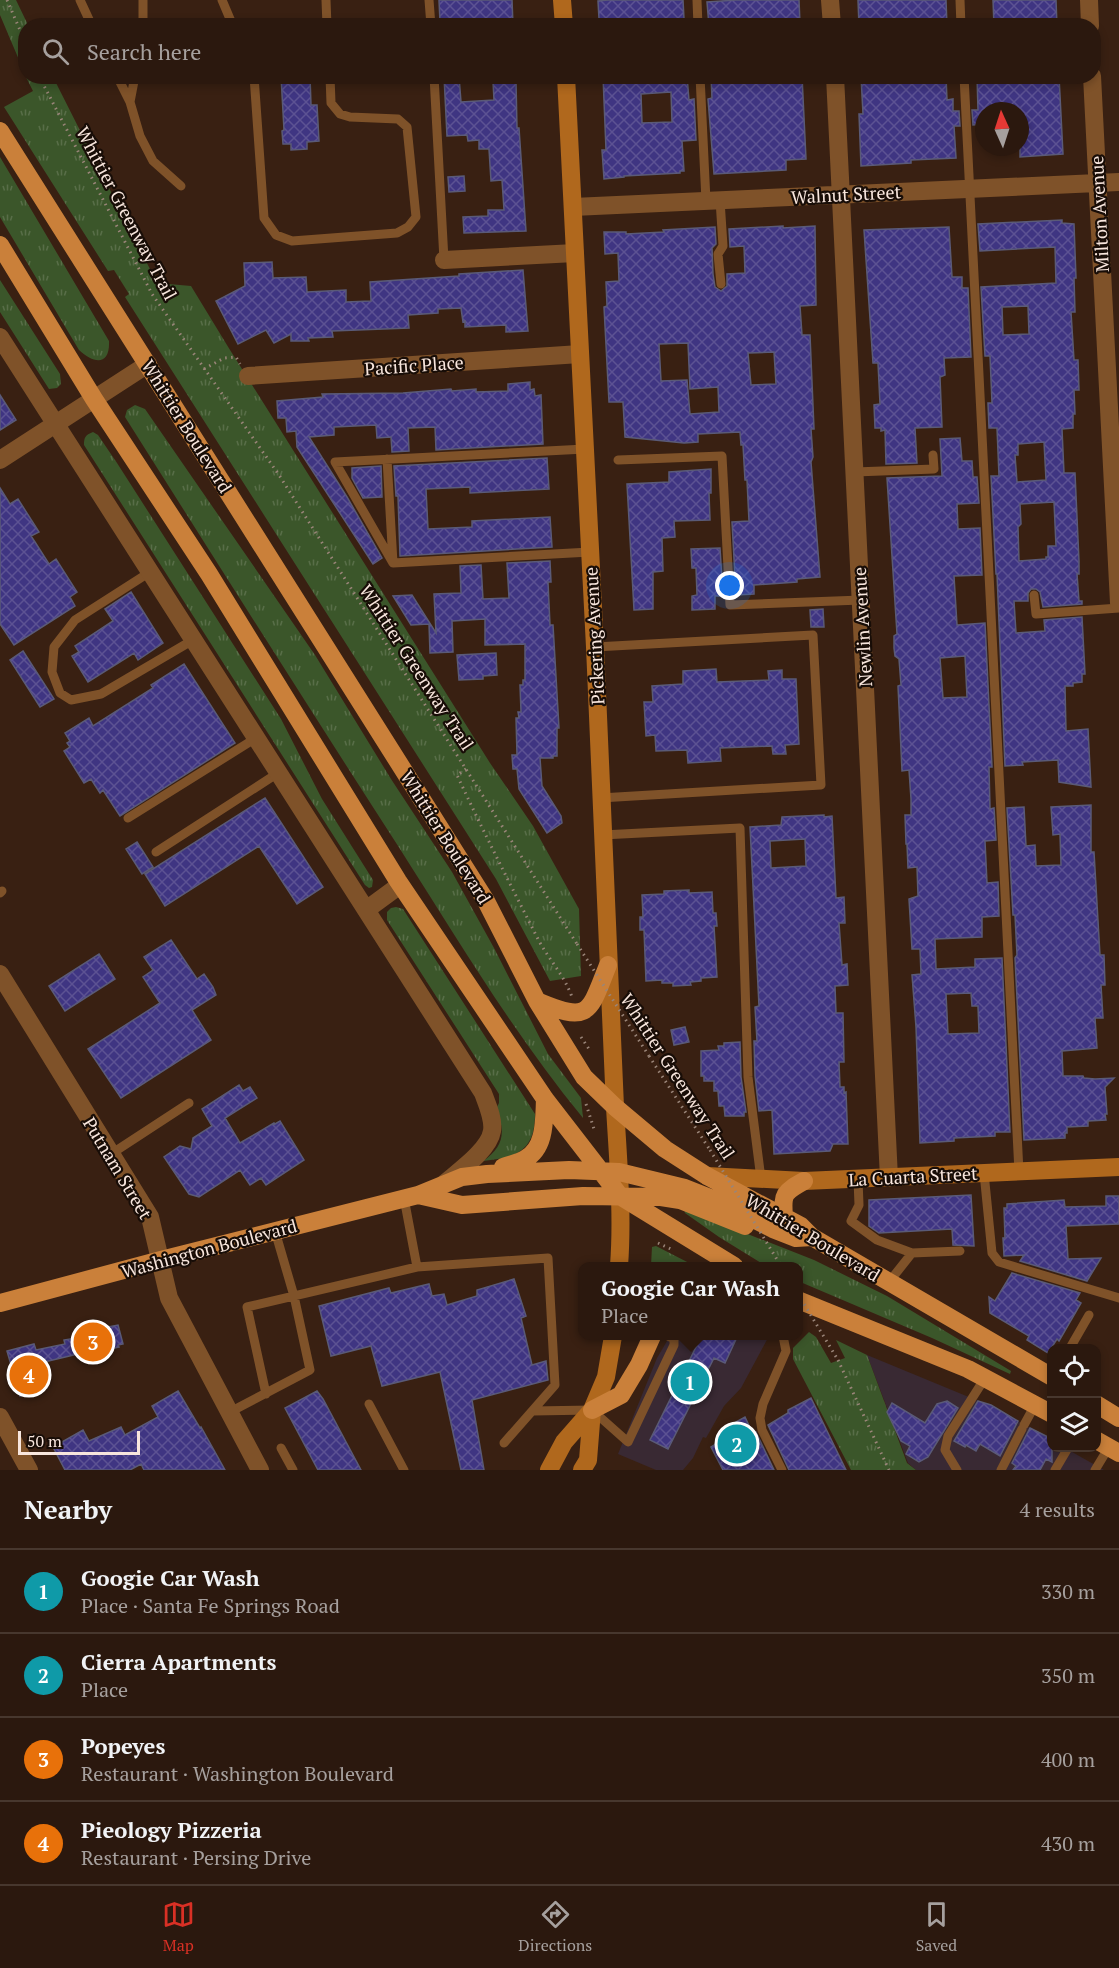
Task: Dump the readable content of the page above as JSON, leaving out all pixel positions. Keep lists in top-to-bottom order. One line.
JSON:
{"streets":{"main road":["Whittier Boulevard","Washington Boulevard"],"street":["Walnut Street","Milton Avenue","Pacific Place","Newlin Avenue","Pickering Avenue","Putnam Street","La Cuarta Street"],"path":["Whittier Greenway Trail"]},"crossings":[["Walnut Street","Milton Avenue"],["Walnut Street","Newlin Avenue"],["Walnut Street","Pickering Avenue"],["Pacific Place","Pickering Avenue"],["Whittier Boulevard","Pickering Avenue"],["Whittier Boulevard","La Cuarta Street"],["Whittier Boulevard","Washington Boulevard"],["Newlin Avenue","La Cuarta Street"],["Pickering Avenue","Washington Boulevard"],["Putnam Street","Washington Boulevard"]],"scale_bar":"50 m","north":"top","page":{"search":"Search here","popup":["Googie Car Wash","Place"],"pins":["3","4","1","2"],"scale":"50 m","heading":["Nearby","4 results"],"list":[{"mark":"1","name":"Googie Car Wash","note":"Place · Santa Fe Springs Road","value":"330 m"},{"mark":"2","name":"Cierra Apartments","note":"Place","value":"350 m"},{"mark":"3","name":"Popeyes","note":"Restaurant · Washington Boulevard","value":"400 m"},{"mark":"4","name":"Pieology Pizzeria","note":"Restaurant · Persing Drive","value":"430 m"}],"nav":["Map","Directions","Saved"]}}
